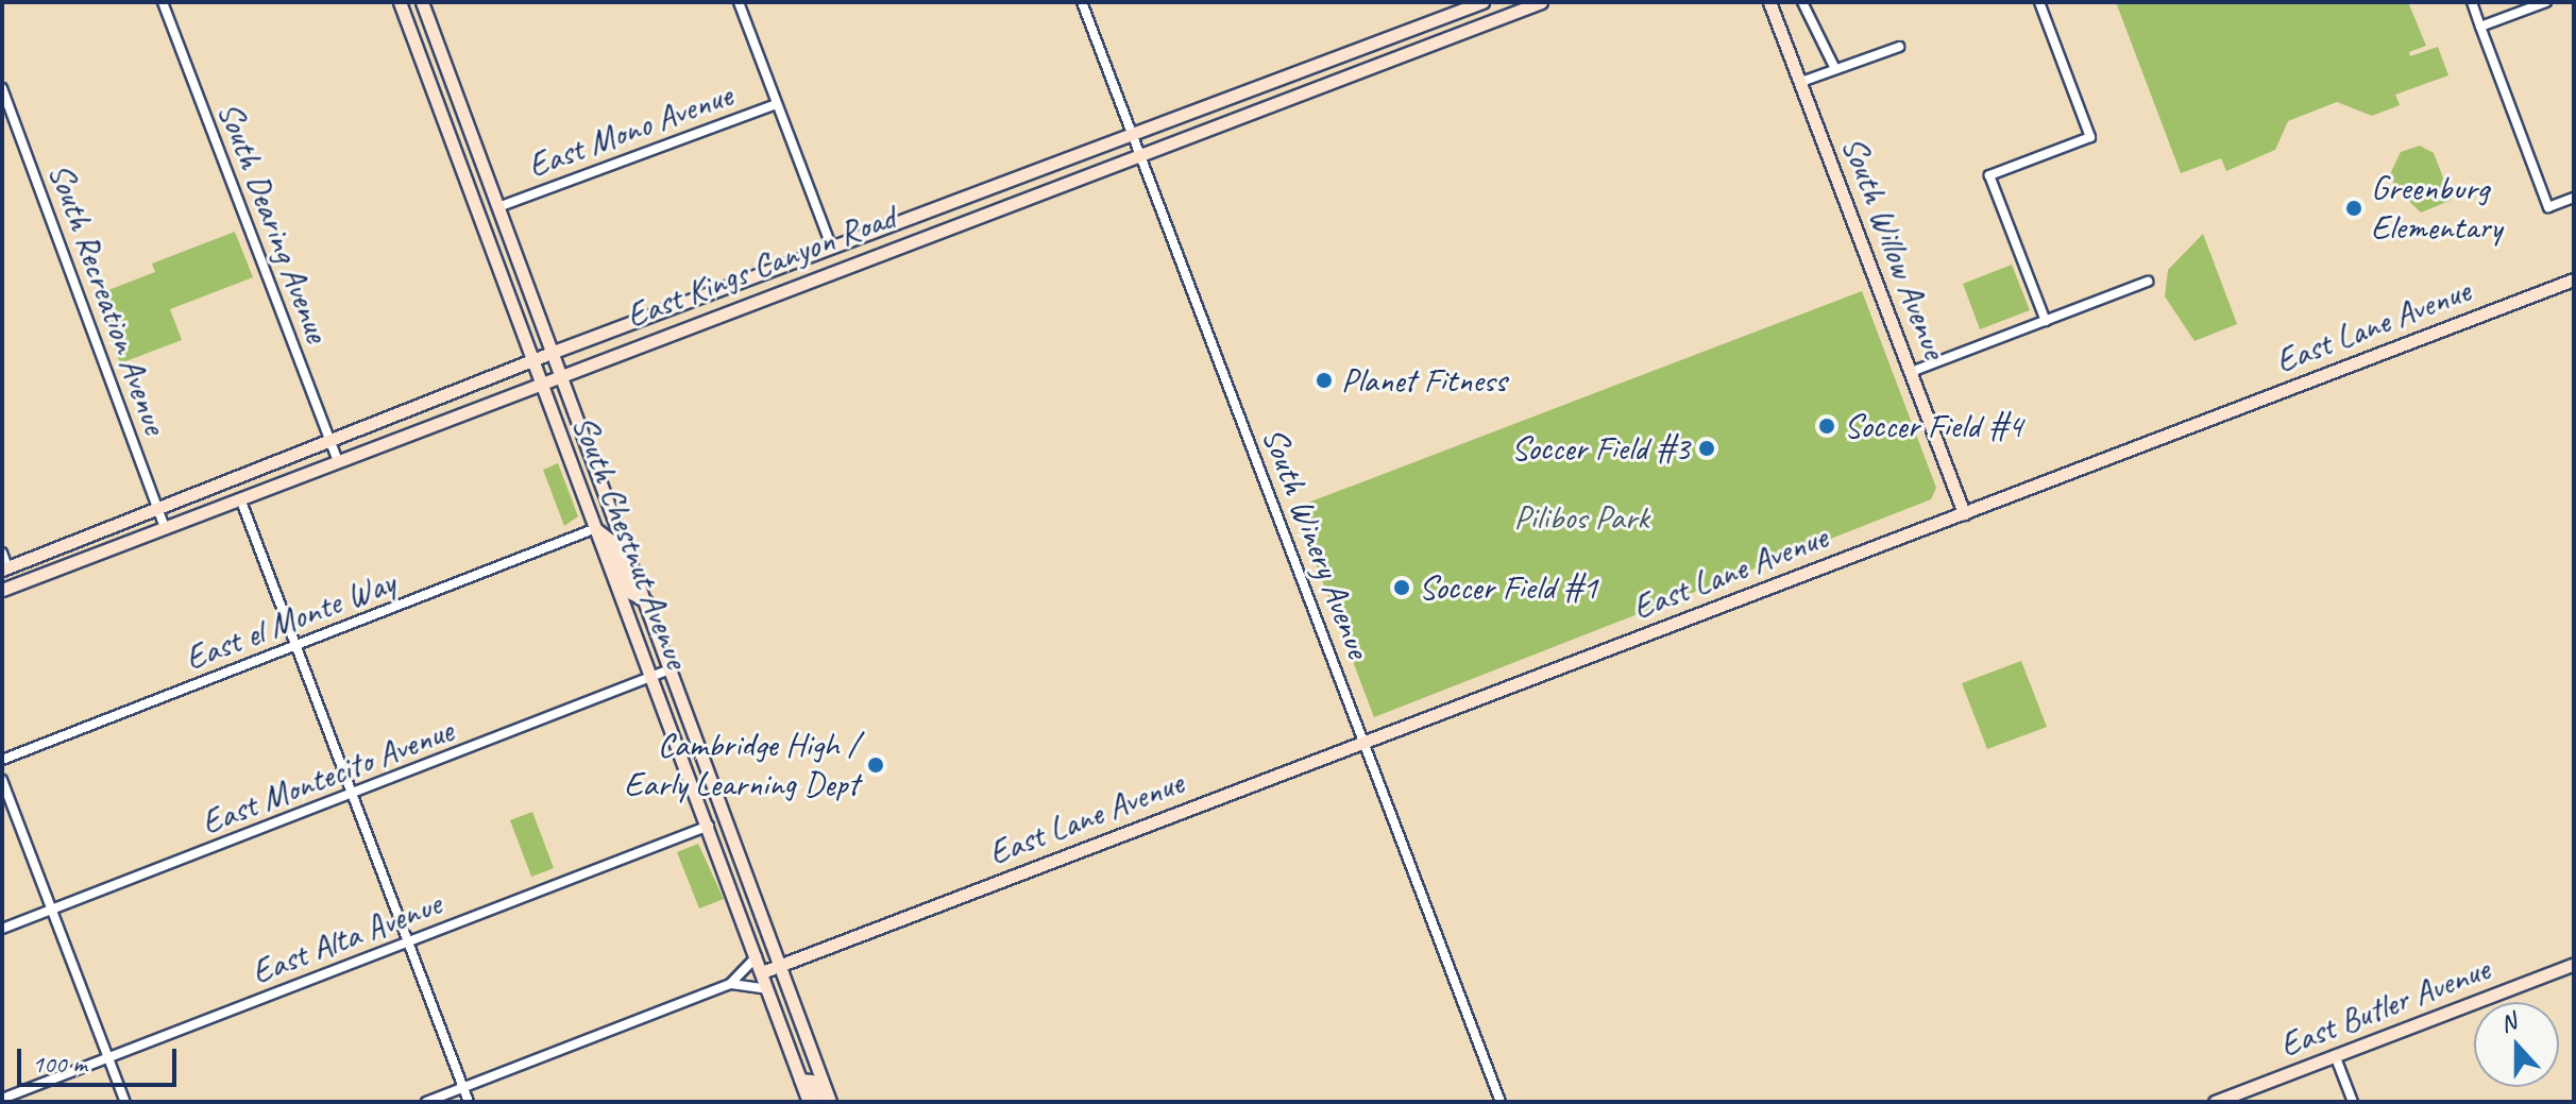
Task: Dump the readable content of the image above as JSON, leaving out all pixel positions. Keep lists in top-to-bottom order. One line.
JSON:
{"streets":{"main road":["South Willow Avenue","East Kings Canyon Road","East Lane Avenue","South Chestnut Avenue","East Butler Avenue"],"street":["East Mono Avenue","South Dearing Avenue","South Recreation Avenue","South Winery Avenue","East el Monte Way","East Montecito Avenue","East Alta Avenue"]},"crossings":[["East Mono Avenue","South Chestnut Avenue"],["South Dearing Avenue","East Kings Canyon Road"],["South Willow Avenue","East Lane Avenue"],["East Kings Canyon Road","South Recreation Avenue"],["East Kings Canyon Road","South Chestnut Avenue"],["East Kings Canyon Road","South Winery Avenue"],["East Lane Avenue","South Chestnut Avenue"],["East Lane Avenue","South Winery Avenue"],["South Chestnut Avenue","East el Monte Way"],["South Chestnut Avenue","East Montecito Avenue"],["South Chestnut Avenue","East Alta Avenue"]],"parks":["Pilibos Park"],"places":["Greenburg Elementary","Planet Fitness","Soccer Field #4","Soccer Field #3","Soccer Field #1","Cambridge High / Early Learning Dept"],"scale_bar":"100 m","north":"top"}
